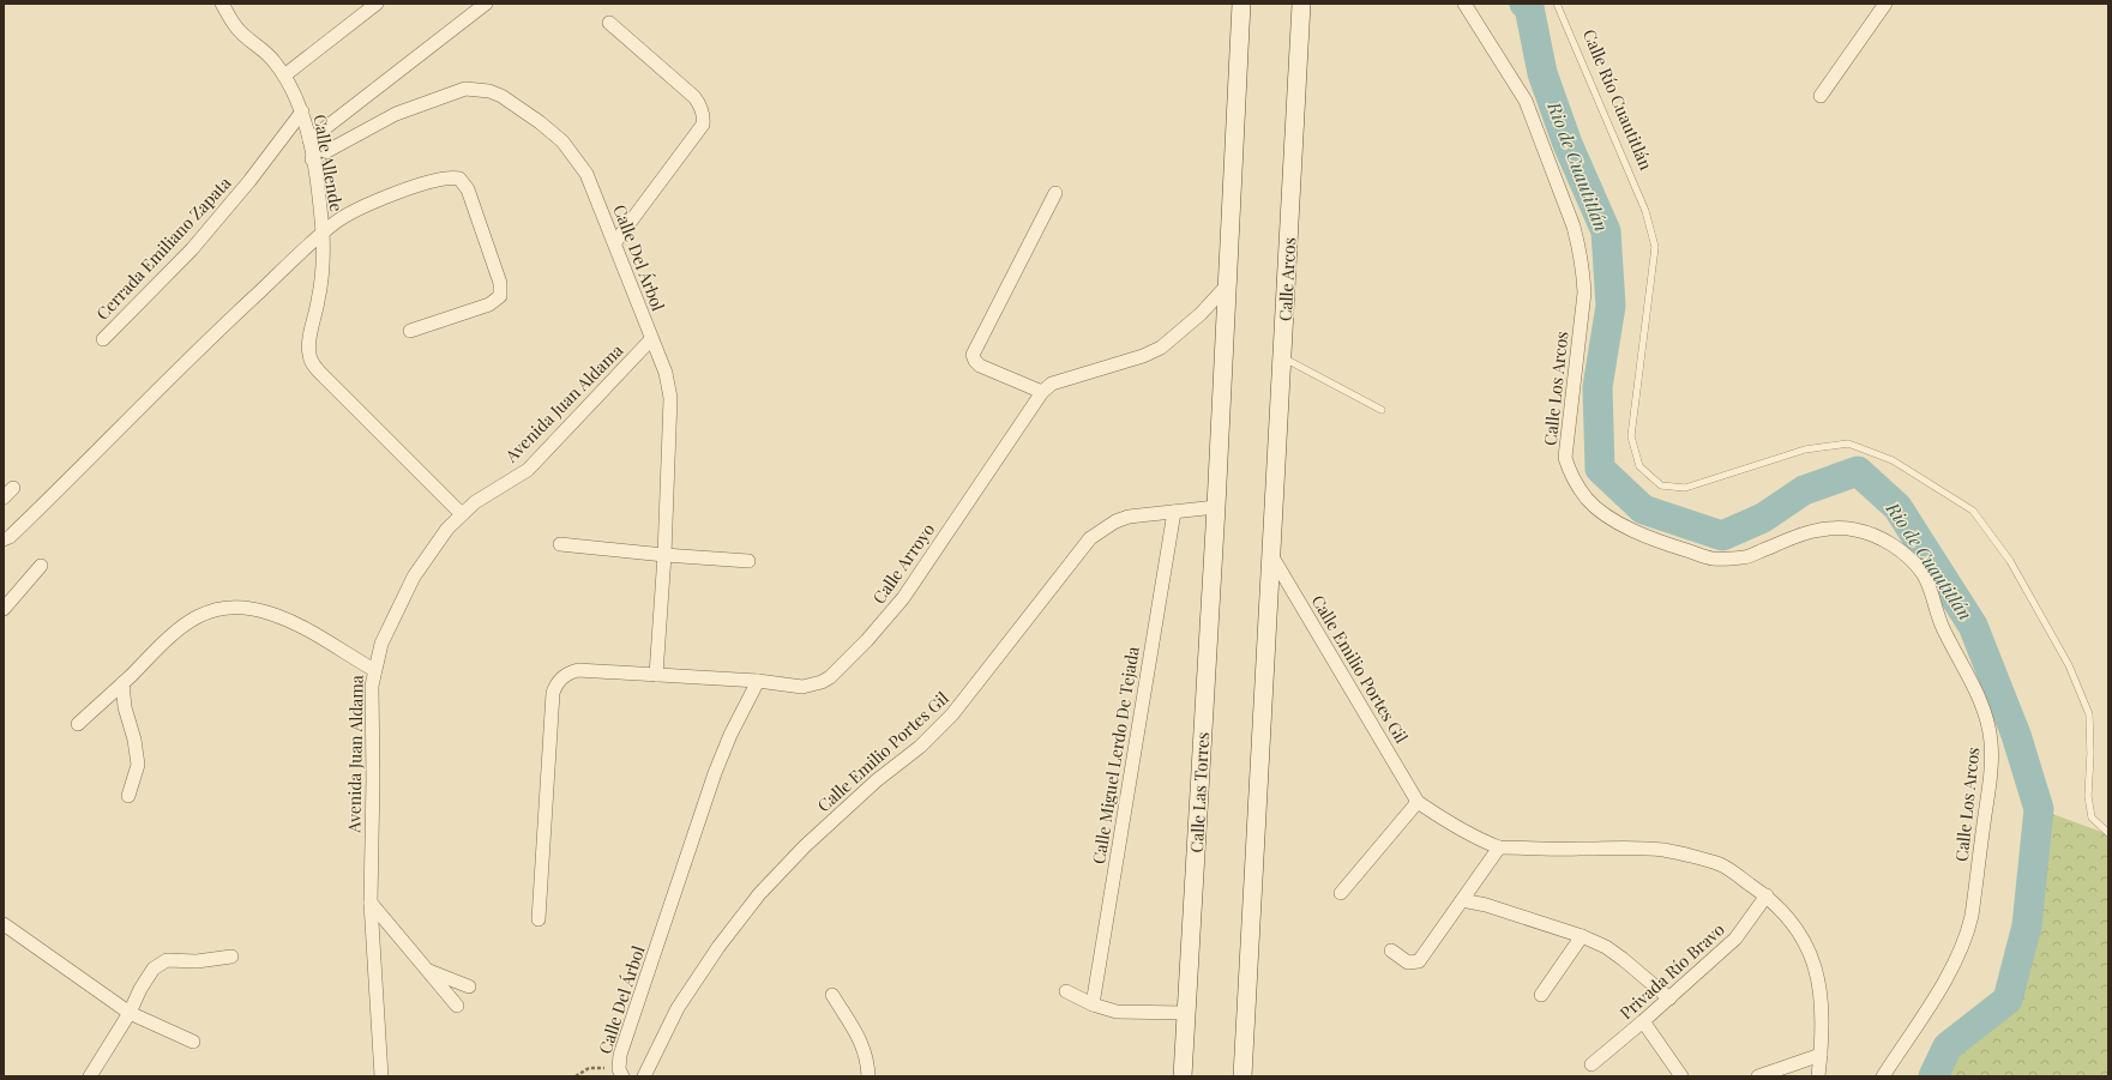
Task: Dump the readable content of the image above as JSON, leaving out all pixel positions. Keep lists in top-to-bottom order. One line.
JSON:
{"streets":{"main road":["Calle Arcos","Calle Las Torres"],"street":["Calle Allende","Cerrada Emiliano Zapata","Calle Del Árbol","Calle Los Arcos","Avenida Juan Aldama","Calle Arroyo","Calle Emilio Portes Gil","Calle Miguel Lerdo De Tejada","Privada Río Bravo"],"lane":["Calle Río Cuautitlán"]},"crossings":[["Calle Allende","Cerrada Emiliano Zapata"],["Calle Allende","Calle Del Árbol"],["Calle Allende","Avenida Juan Aldama"],["Calle Del Árbol","Avenida Juan Aldama"],["Calle Del Árbol","Calle Arroyo"],["Calle Arcos","Calle Emilio Portes Gil"],["Calle Emilio Portes Gil","Calle Miguel Lerdo De Tejada"],["Calle Emilio Portes Gil","Calle Las Torres"]],"water":["Rio de Cuautitlán"]}
